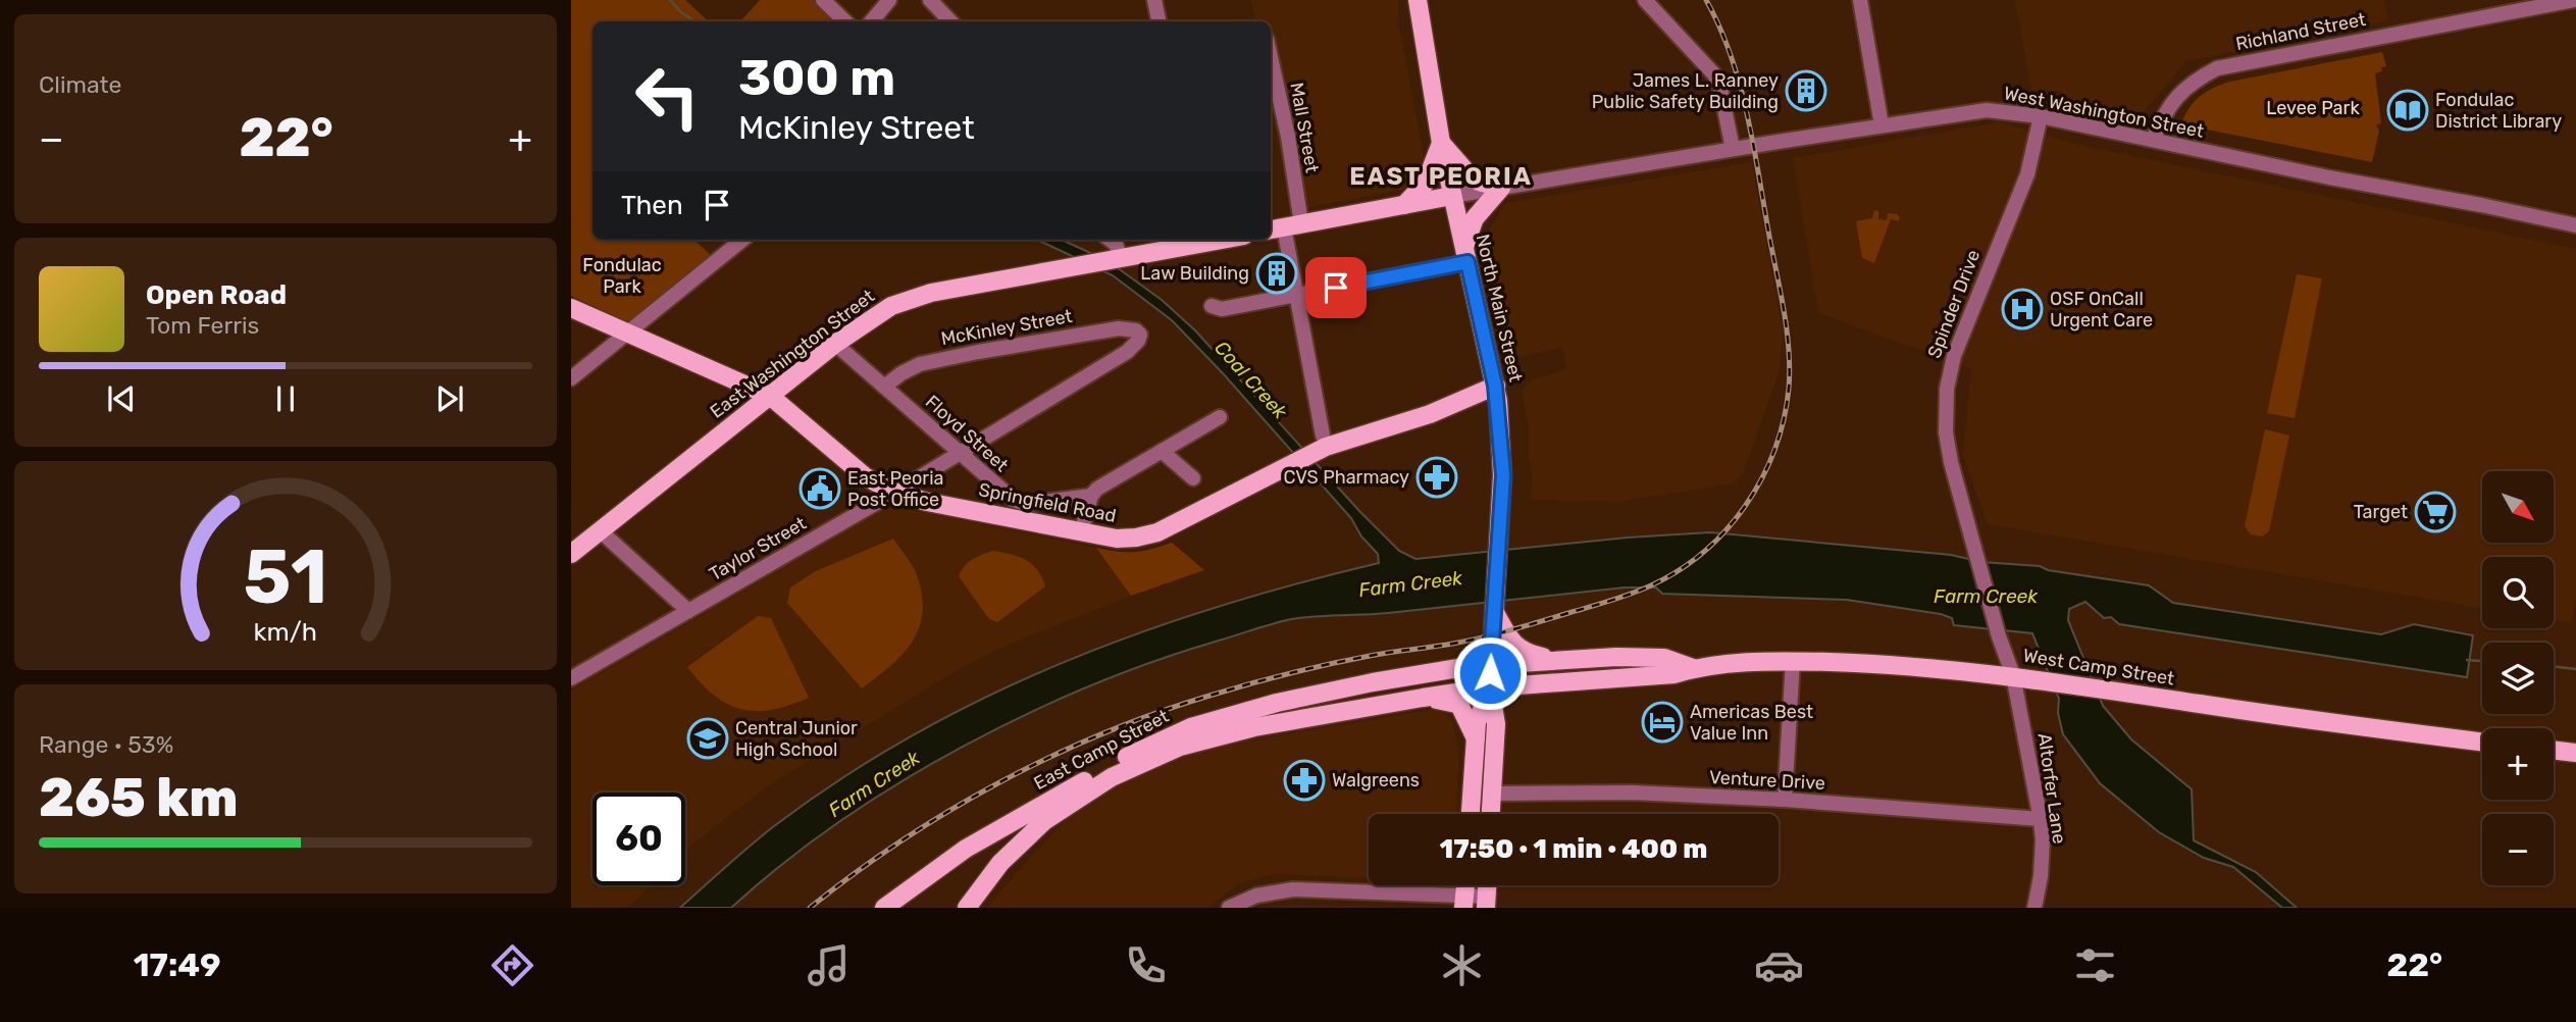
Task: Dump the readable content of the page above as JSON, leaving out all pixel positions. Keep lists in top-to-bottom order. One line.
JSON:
{"streets":{"main road":["North Main Street","East Washington Street","Springfield Road","West Camp Street","East Camp Street"],"street":["Richland Street","West Washington Street","Mall Street","Spinder Drive","McKinley Street","Floyd Street","Taylor Street","Venture Drive","Altorfer Lane"]},"crossings":[["Richland Street","West Washington Street"],["West Washington Street","Spinder Drive"],["West Washington Street","North Main Street"],["Spinder Drive","West Camp Street"],["Spinder Drive","Altorfer Lane"],["North Main Street","Springfield Road"],["North Main Street","West Camp Street"],["North Main Street","East Camp Street"],["North Main Street","Venture Drive"],["McKinley Street","Floyd Street"],["McKinley Street","Taylor Street"],["East Washington Street","Floyd Street"],["East Washington Street","Springfield Road"],["Floyd Street","Taylor Street"],["Springfield Road","Taylor Street"],["West Camp Street","East Camp Street"],["West Camp Street","Altorfer Lane"],["Venture Drive","Altorfer Lane"]],"districts":["EAST PEORIA"],"water":["Coal Creek","Farm Creek"],"parks":["Levee Park","Fondulac Park"],"places":{"building":["James L. Ranney Public Safety Building","Law Building"],"library":["Fondulac District Library"],"hospital":["OSF OnCall Urgent Care"],"pharmacy":["CVS Pharmacy","Walgreens"],"public building":["East Peoria Post Office"],"supermarket":["Target"],"hotel":["Americas Best Value Inn"],"school or university":["Central Junior High School"]},"north":"bottom right","page":{"tile":["Climate",["Range · 53%","265 km"]],"turn":["300 m","McKinley Street"],"heat":["−","22°","+"],"then":"Then","song":["Open Road","Tom Ferris"],"map_buttons":["+","−"],"limit":"60","trip":"17:50 · 1 min · 400 m","tabs":["17:49","22°"],"gauge":["51","km/h"]}}
